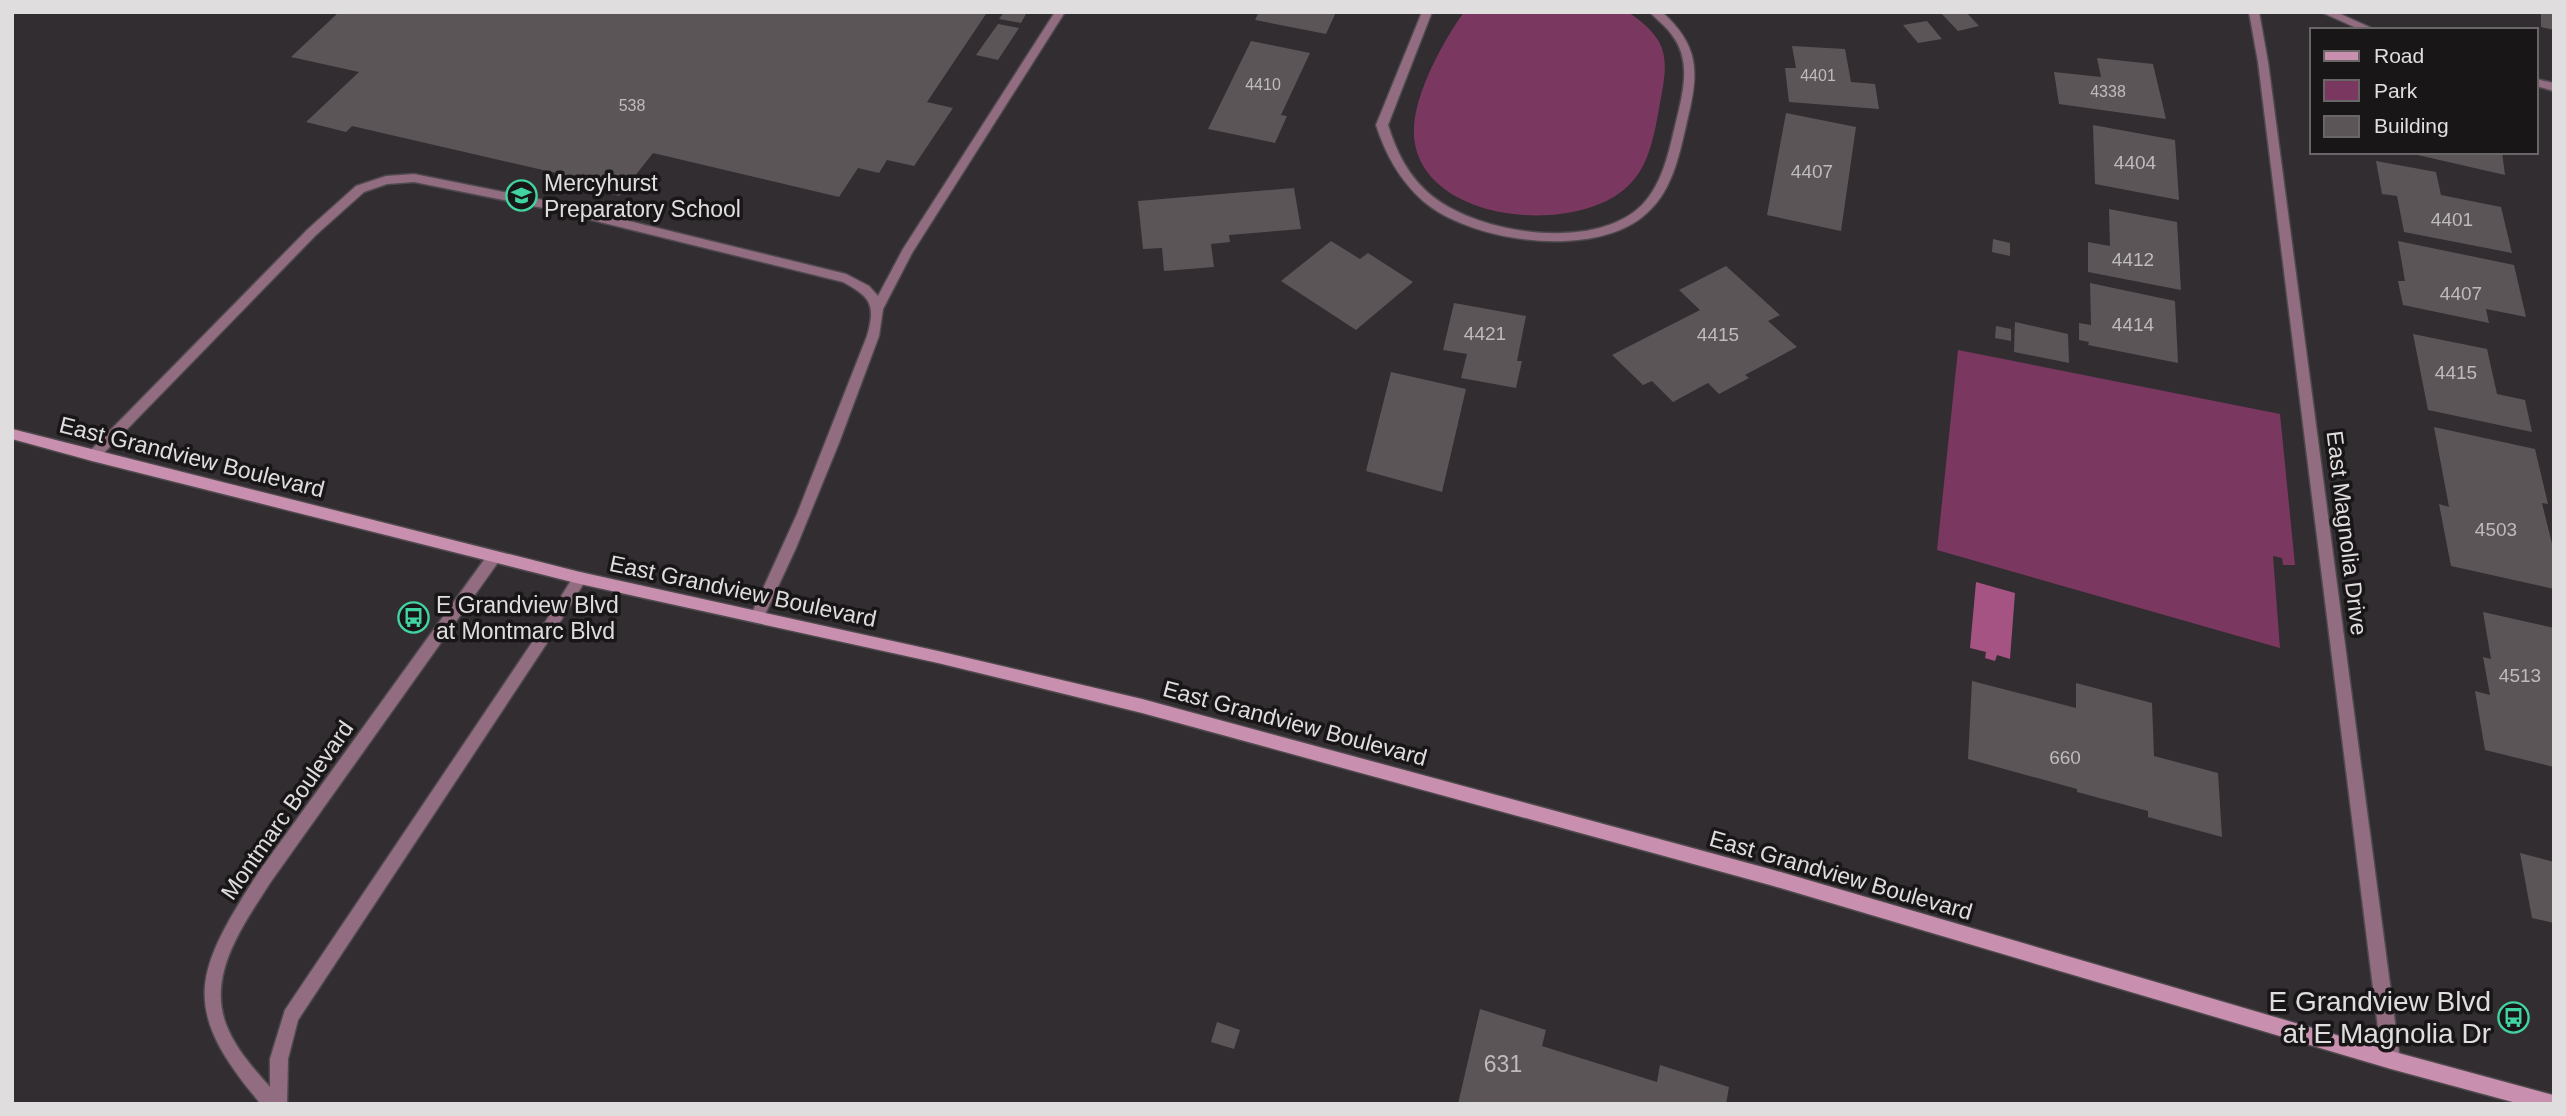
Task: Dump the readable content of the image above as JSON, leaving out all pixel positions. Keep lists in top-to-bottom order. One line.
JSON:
{"streets":{"street":["East Grandview Boulevard","East Magnolia Drive","Montmarc Boulevard"]},"crossings":[["East Grandview Boulevard","East Magnolia Drive"],["East Grandview Boulevard","Montmarc Boulevard"]],"places":{"school or university":["Mercyhurst Preparatory School"],"bus stop":["E Grandview Blvd at Montmarc Blvd","E Grandview Blvd at E Magnolia Dr"]},"house_numbers":["4401","4410","4338","538","4404","4407","4401","4412","4407","4414","4421","4415","4415","4503","4513","660","631"],"legend":["Road","Park","Building"]}
